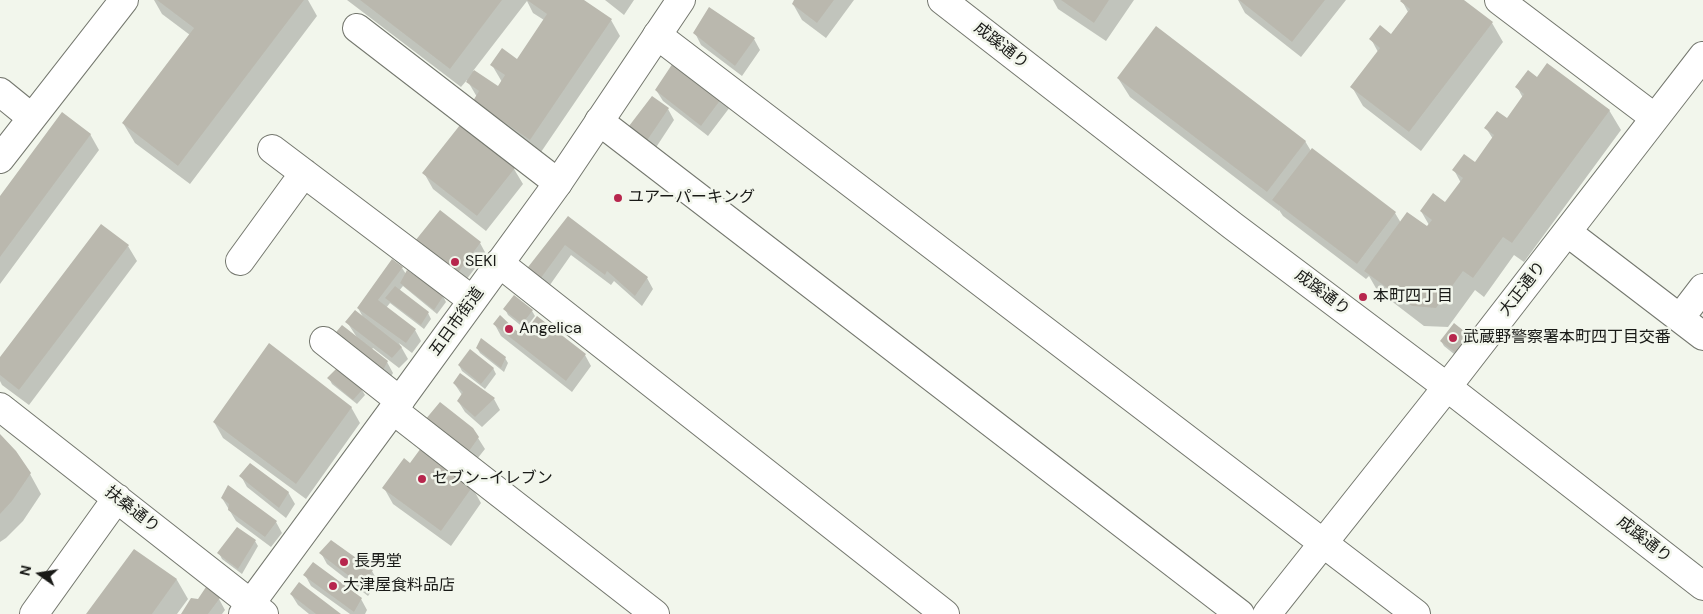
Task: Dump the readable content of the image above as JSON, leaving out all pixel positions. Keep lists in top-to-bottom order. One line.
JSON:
{"streets":{"street":["成蹊通り","大正通り","五日市街道","扶桑通り"]},"crossings":[["成蹊通り","大正通り"],["五日市街道","扶桑通り"]],"places":["ユアーパーキング","SEKI","本町四丁目","Angelica","武蔵野警察署本町四丁目交番","セブン-イレブン","長男堂","大津屋食料品店"],"north":"left"}
